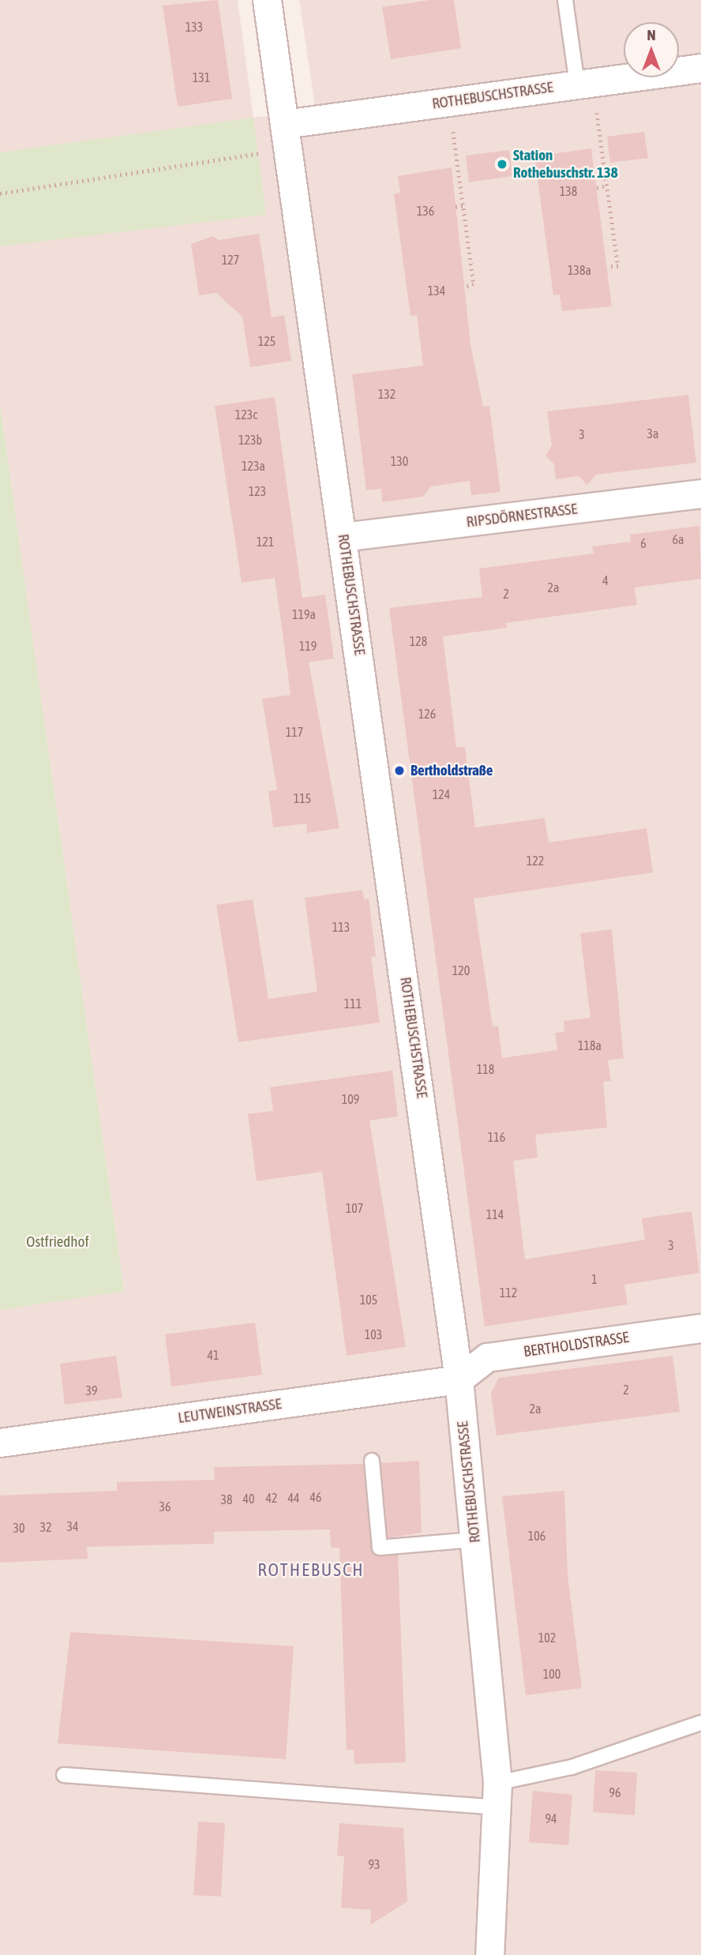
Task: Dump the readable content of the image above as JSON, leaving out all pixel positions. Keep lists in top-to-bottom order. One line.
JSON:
{"streets":{"street":["ROTHEBUSCHSTRASSE","RIPSDÖRNESTRASSE","BERTHOLDSTRASSE","LEUTWEINSTRASSE"]},"crossings":[["ROTHEBUSCHSTRASSE","RIPSDÖRNESTRASSE"],["ROTHEBUSCHSTRASSE","BERTHOLDSTRASSE"],["ROTHEBUSCHSTRASSE","LEUTWEINSTRASSE"],["BERTHOLDSTRASSE","LEUTWEINSTRASSE"]],"districts":["ROTHEBUSCH"],"parks":["Ostfriedhof"],"places":["Station Rothebuschstr. 138","Bertholdstraße"],"house_numbers":["133","131","138","136","127","138a","134","125","132","123c","3a","3","123b","130","123a","123","6a","121","6","4","2a","2","119a","128","119","126","117","124","115","122","113","120","111","118a","118","109","116","107","114","3","1","112","105","103","41","2","39","2a","46","42","44","40","38","36","34","32","30","106","102","100","96","94","93"],"north":"top"}
